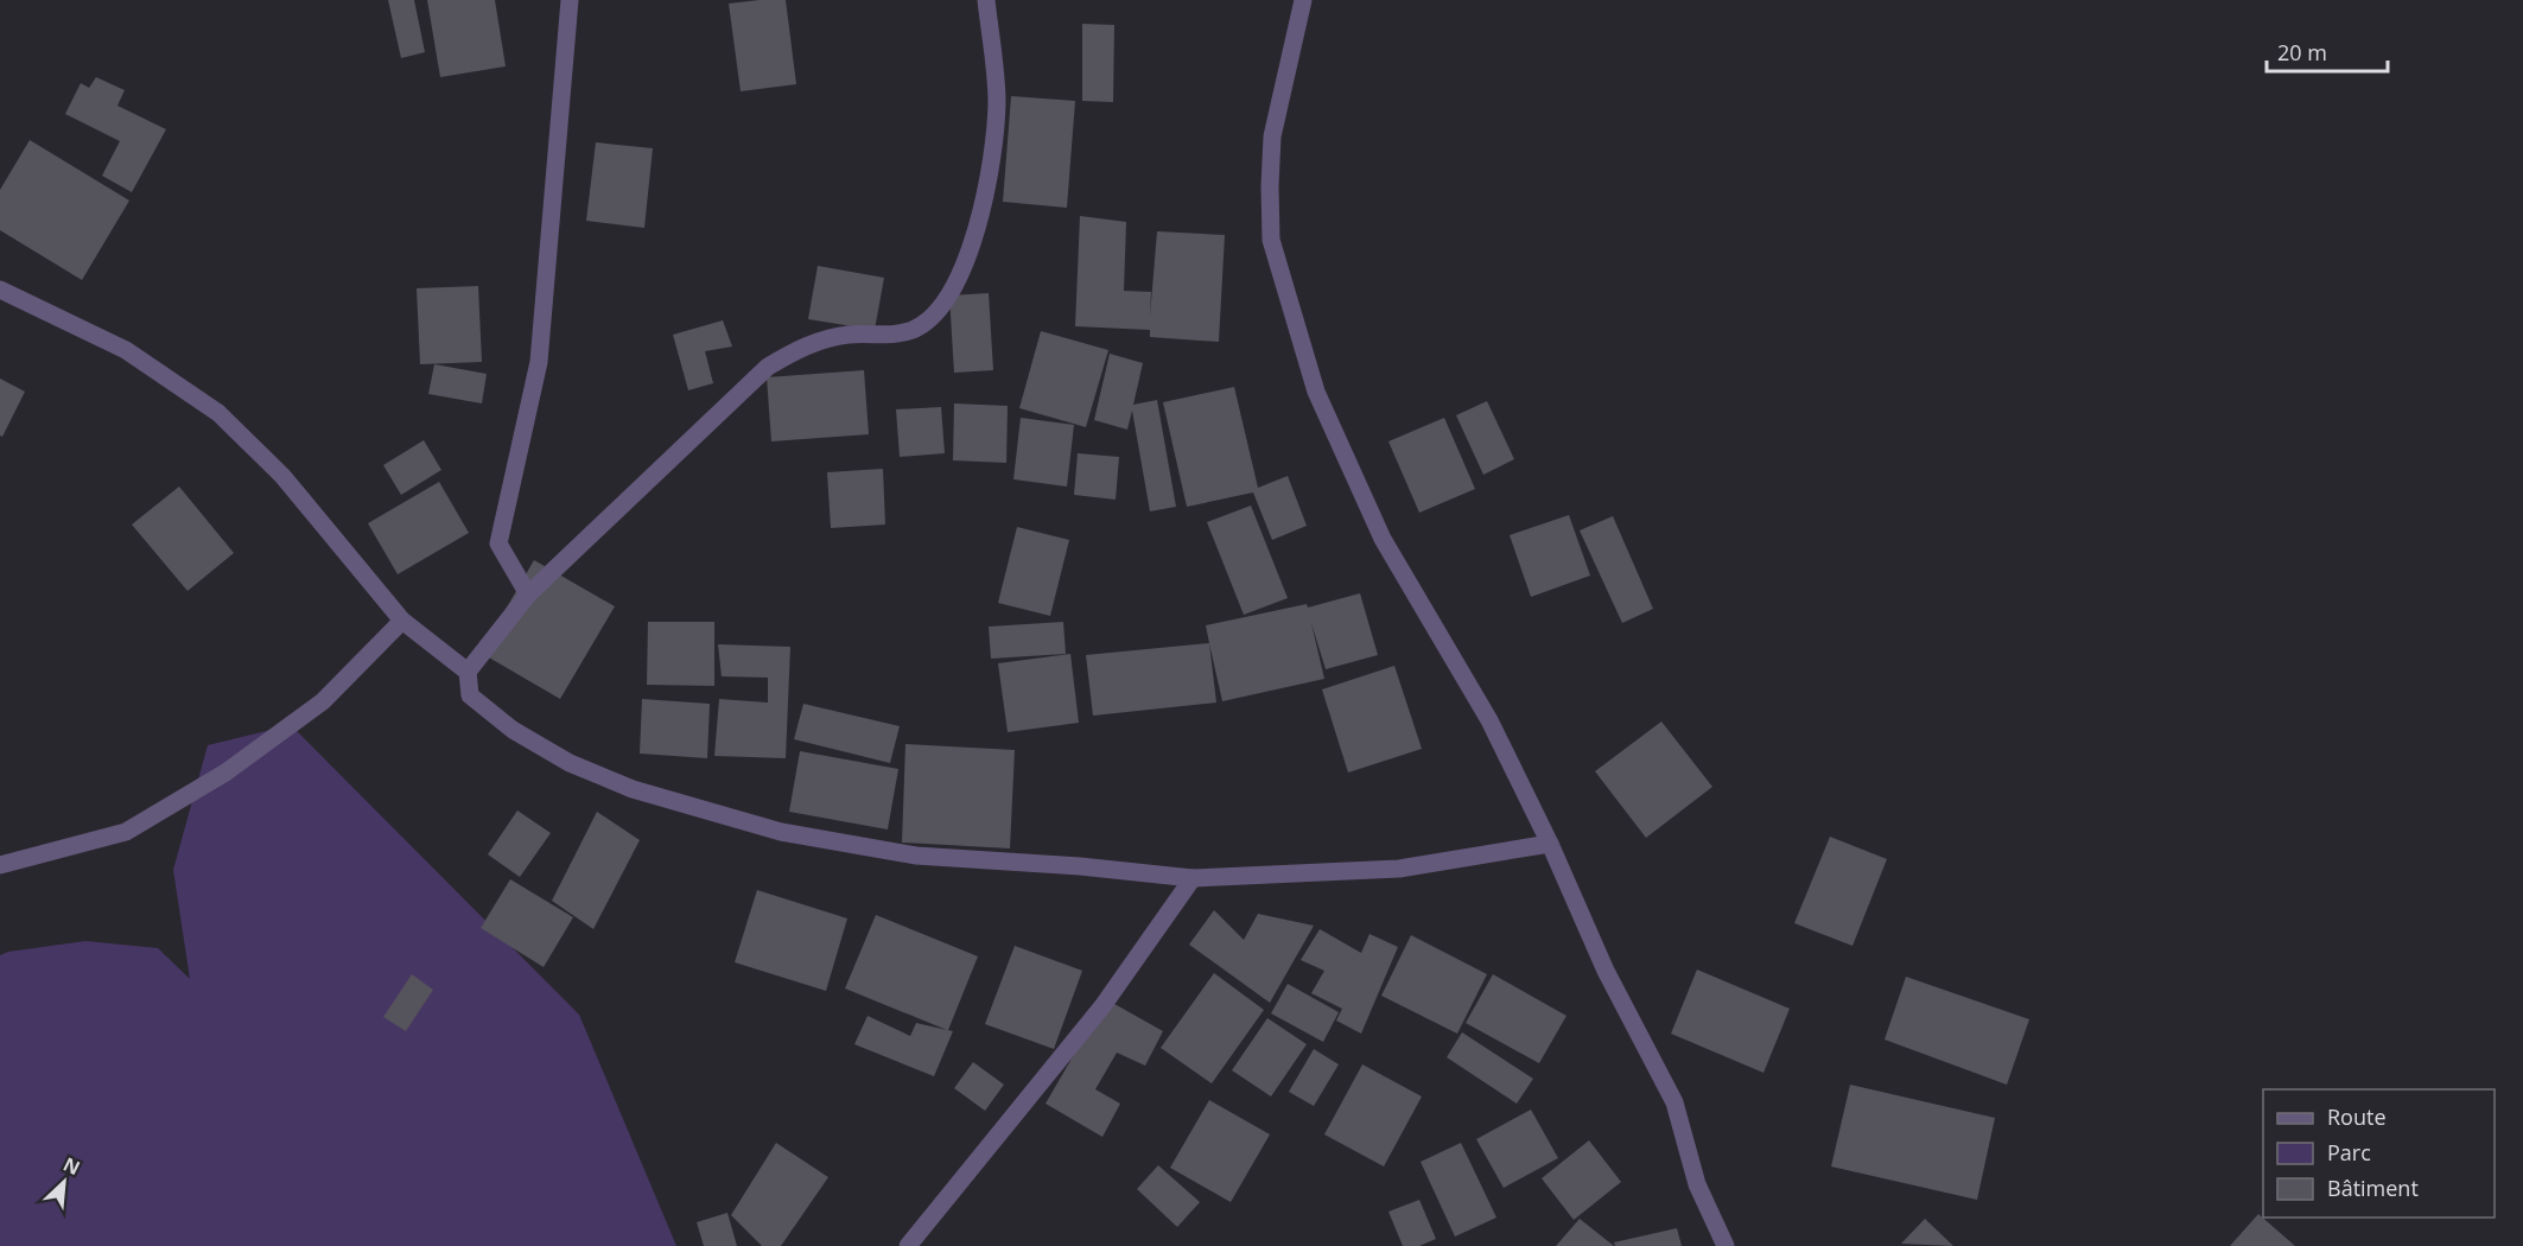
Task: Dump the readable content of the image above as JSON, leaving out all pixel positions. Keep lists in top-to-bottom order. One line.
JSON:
{"legend":["Route","Parc","Bâtiment"],"scale_bar":"20 m","north":"top right"}
